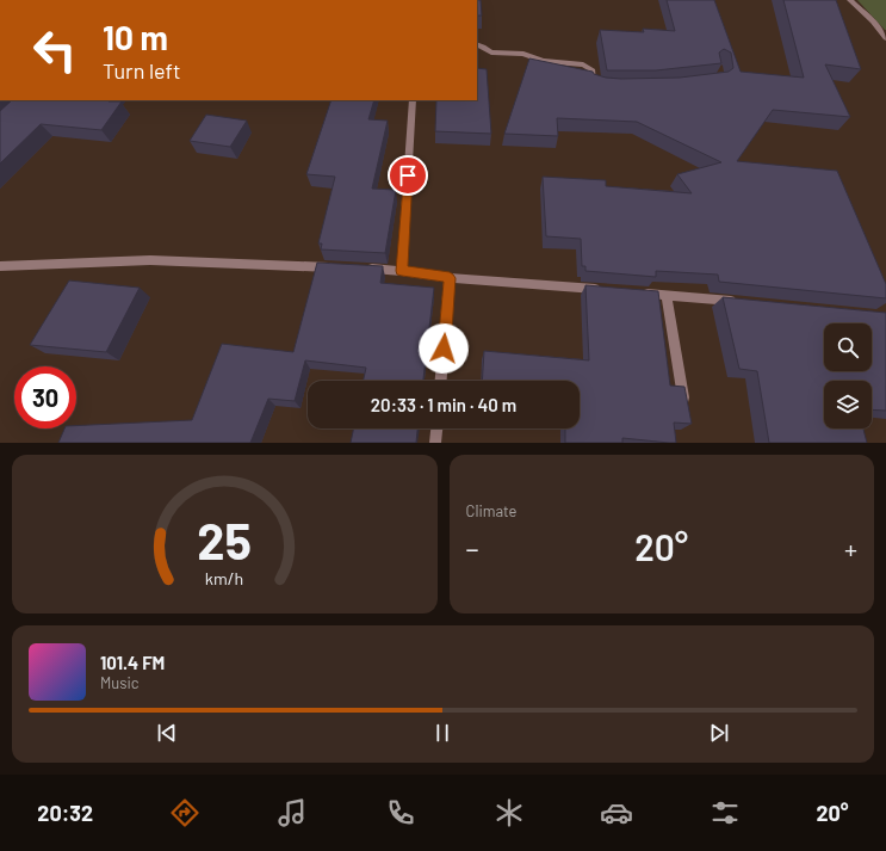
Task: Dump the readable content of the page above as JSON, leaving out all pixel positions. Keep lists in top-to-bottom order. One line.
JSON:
{"page":{"turn":["10 m","Turn left"],"limit":"30","trip":"20:33 · 1 min · 40 m","tile":"Climate","heat":["−","20°","+"],"song":["101.4 FM","Music"],"tabs":["20:32","20°"],"gauge":["25","km/h"]}}
